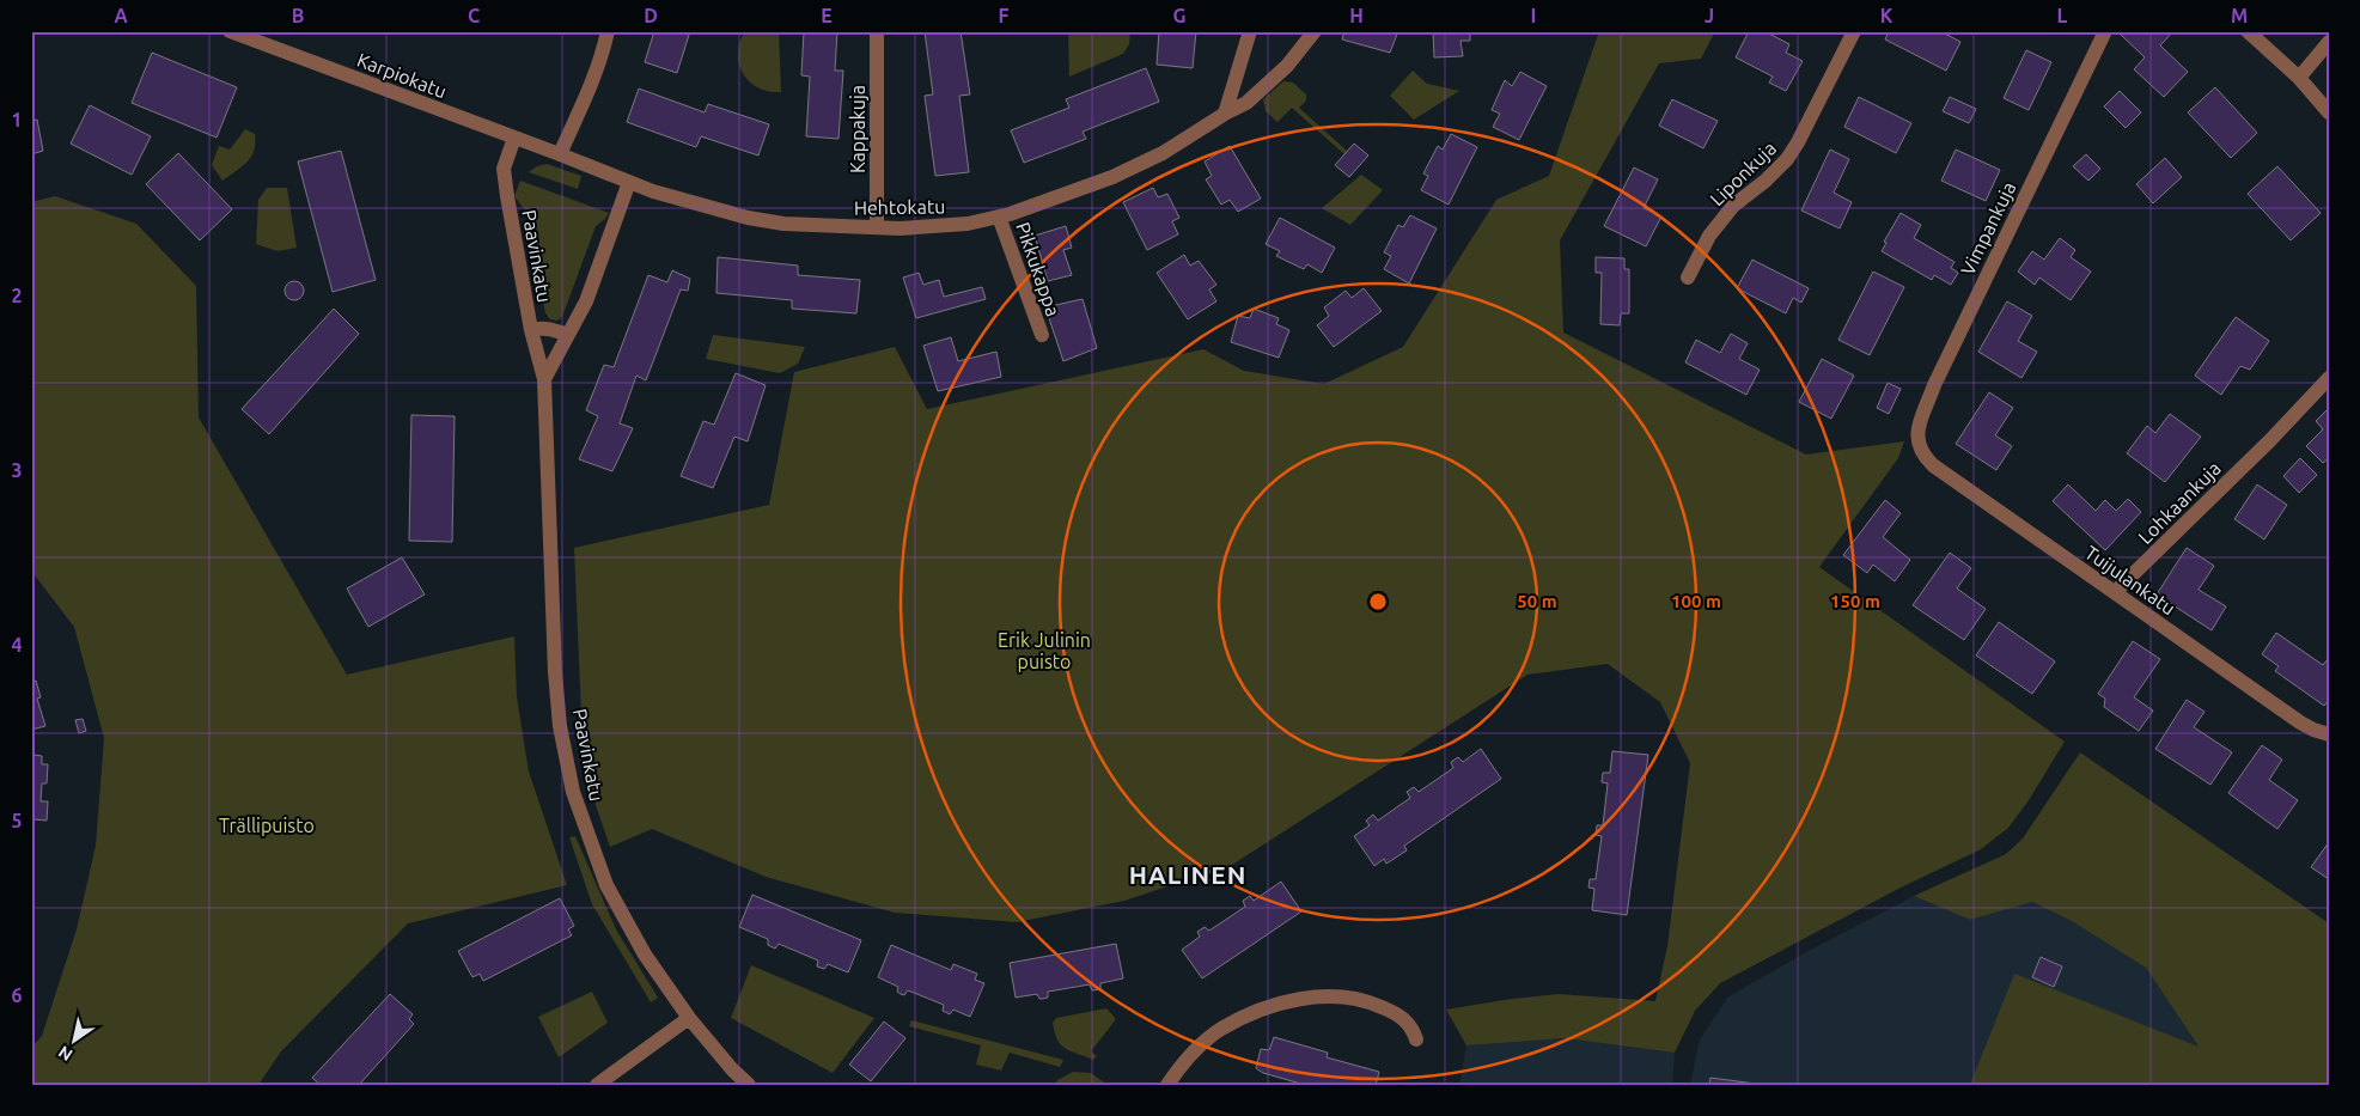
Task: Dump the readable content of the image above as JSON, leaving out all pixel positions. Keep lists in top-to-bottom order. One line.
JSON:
{"streets":{"street":["Karpiokatu","Kappakuja","Liponkuja","Hehtokatu","Vimpankuja","Paavinkatu","Pikkukappa","Lohkaankuja","Tuijulankatu"]},"crossings":[["Karpiokatu","Hehtokatu"],["Karpiokatu","Paavinkatu"],["Kappakuja","Hehtokatu"],["Hehtokatu","Paavinkatu"],["Hehtokatu","Pikkukappa"],["Vimpankuja","Tuijulankatu"],["Lohkaankuja","Tuijulankatu"]],"districts":["HALINEN"],"parks":["Erik Julinin puisto","Trällipuisto"],"north":"bottom left","grid":{"columns":["A","B","C","D","E","F","G","H","I","J","K","L","M"],"rows":["1","2","3","4","5","6"]},"rings":["50 m","100 m","150 m"]}
